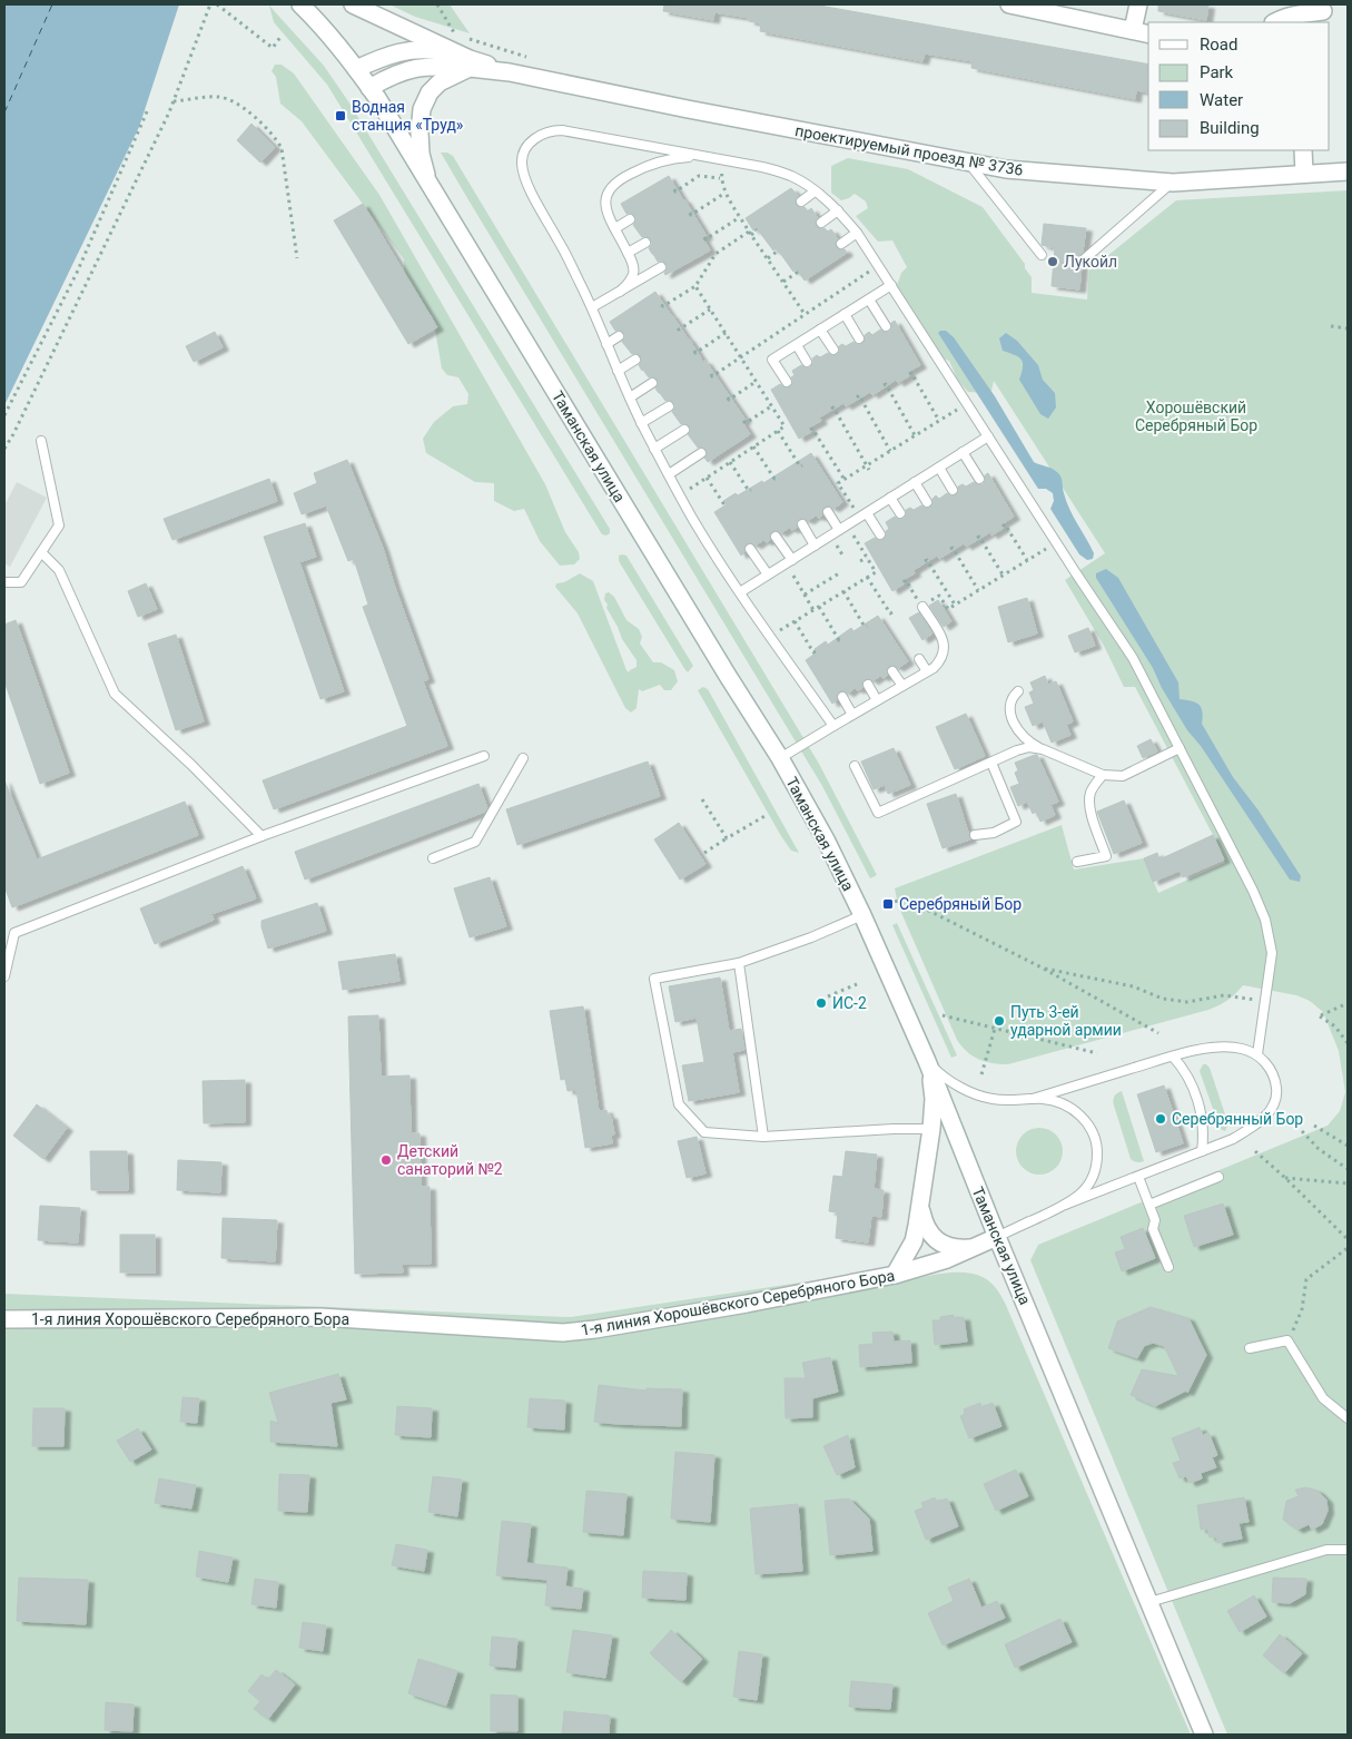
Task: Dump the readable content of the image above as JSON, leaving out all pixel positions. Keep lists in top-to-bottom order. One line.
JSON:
{"streets":{"street":["проектируемый проезд № 3736","Таманская улица","1-я линия Хорошёвского Серебряного Бора"]},"crossings":[["Таманская улица","1-я линия Хорошёвского Серебряного Бора"]],"parks":["Хорошёвский Серебряный Бор"],"places":{"transit":["Водная станция «Труд»","Серебряный Бор"],"other":["Лукойл","ИС-2","Путь 3-ей ударной армии","Серебрянный Бор","Детский санаторий №2"]},"legend":["Road","Park","Water","Building"]}
